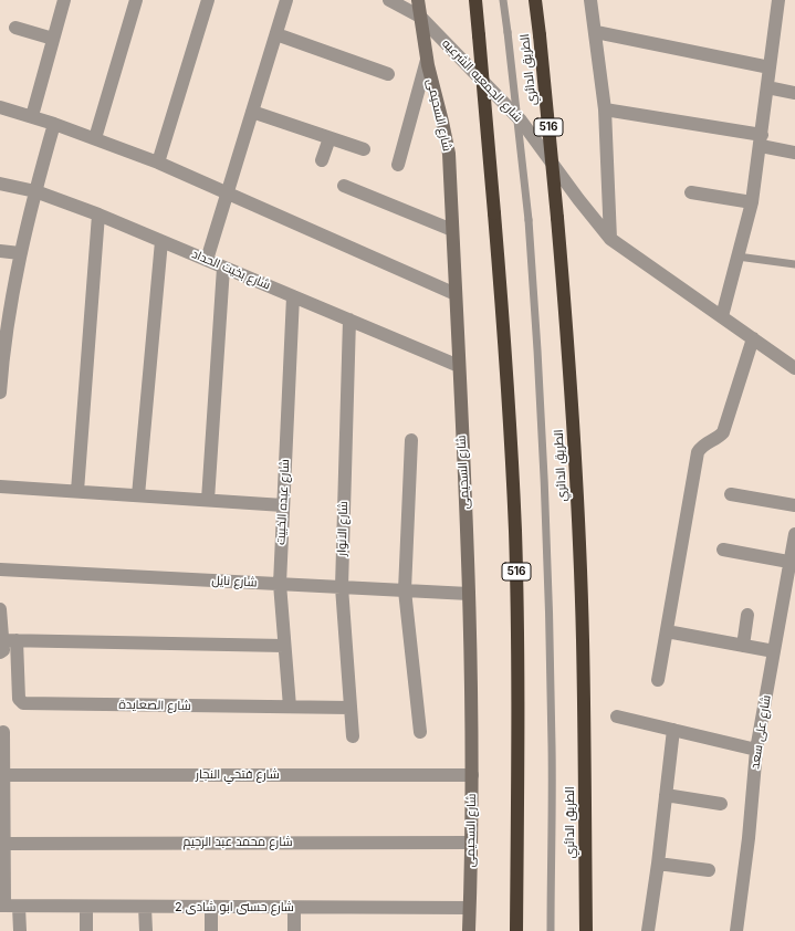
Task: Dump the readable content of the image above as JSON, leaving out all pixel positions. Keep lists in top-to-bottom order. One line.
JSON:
{"streets":{"highway":["الطريق الدائري","516"],"street":["شارع الجمعيه الشرعيه","شارع السحيمى","شارع بخيت الحداد","شارع عبده الخبيت","شارع الانوار","شارع نايل","شارع الصعايدة","شارع على سعد","شارع فتحي النجار","شارع محمد عبد الرحيم","شارع حسنى ابو شادى 2"]},"crossings":[["شارع الجمعيه الشرعيه","شارع السحيمى"],["شارع السحيمى","شارع بخيت الحداد"],["شارع السحيمى","شارع نايل"],["شارع السحيمى","شارع فتحي النجار"],["شارع السحيمى","شارع محمد عبد الرحيم"],["شارع السحيمى","شارع حسنى ابو شادى 2"],["شارع بخيت الحداد","شارع عبده الخبيت"],["شارع بخيت الحداد","شارع الانوار"],["شارع عبده الخبيت","شارع نايل"],["شارع عبده الخبيت","شارع الصعايدة"],["شارع الانوار","شارع نايل"],["شارع الانوار","شارع الصعايدة"]]}
